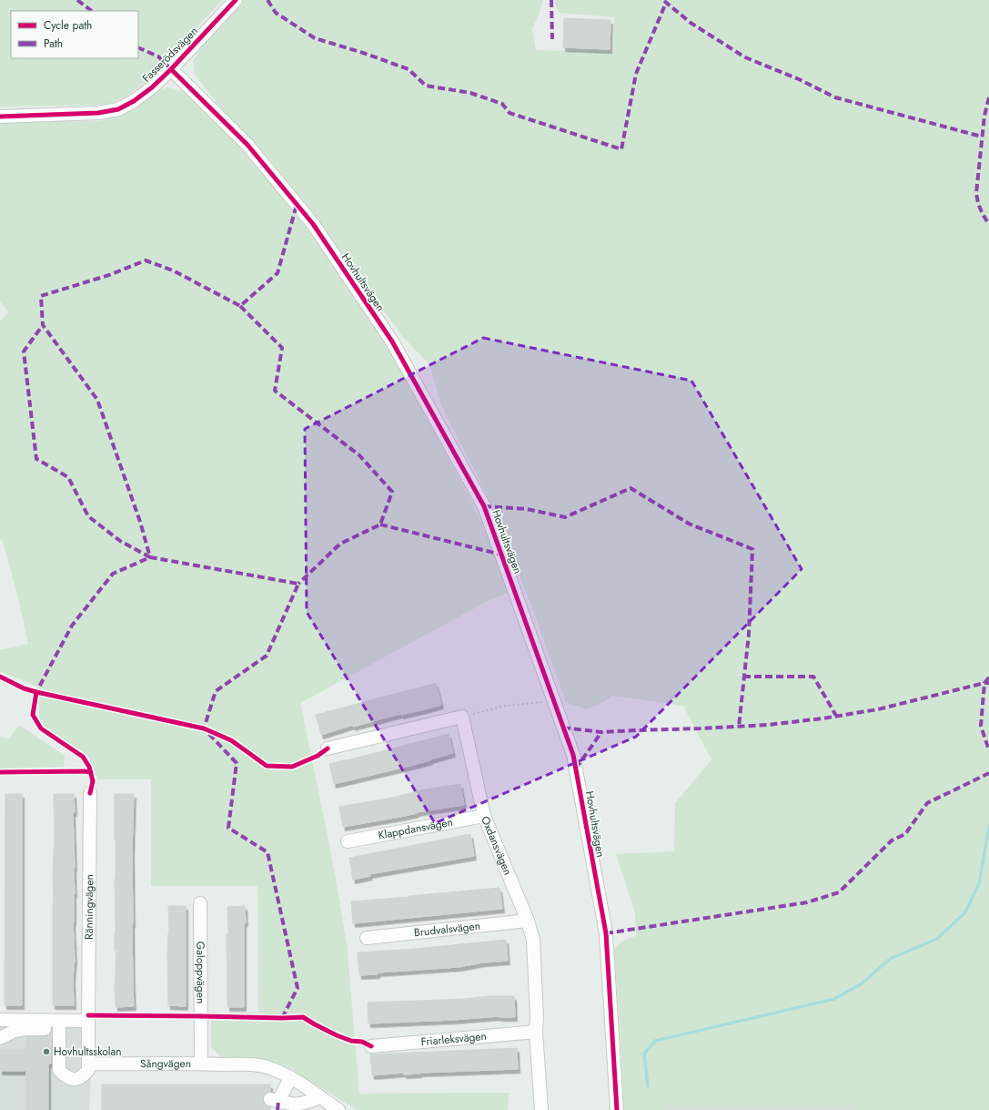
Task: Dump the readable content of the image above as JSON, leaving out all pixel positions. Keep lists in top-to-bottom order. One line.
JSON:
{"streets":{"street":["Fasserödsvägen","Hovhultsvägen","Klappdansvägen","Oxdansvägen","Ränningvägen","Brudvalsvägen","Galoppvägen","Friarleksvägen","Sångvägen"]},"crossings":[["Fasserödsvägen","Hovhultsvägen"],["Klappdansvägen","Oxdansvägen"],["Oxdansvägen","Brudvalsvägen"],["Oxdansvägen","Friarleksvägen"],["Galoppvägen","Sångvägen"]],"places":["Hovhultsskolan"],"legend":["Cycle path","Path"]}
